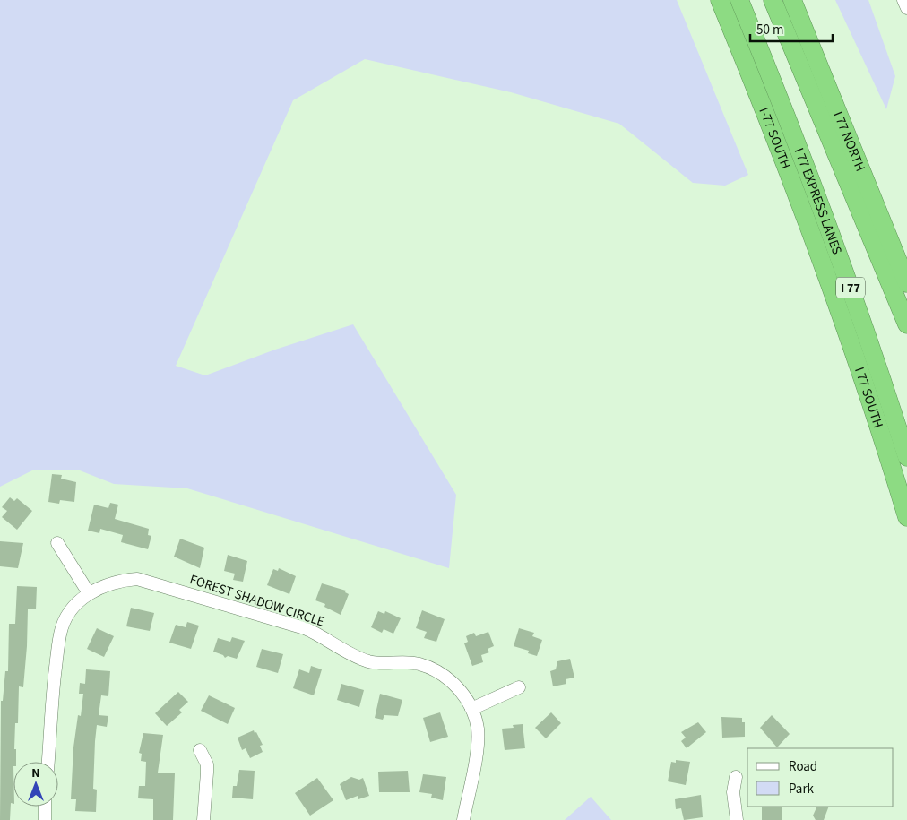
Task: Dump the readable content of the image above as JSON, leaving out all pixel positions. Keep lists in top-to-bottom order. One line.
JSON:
{"streets":{"highway":["I-77 SOUTH","I 77 NORTH","I 77 EXPRESS LANES","I 77","I 77 SOUTH"],"street":["FOREST SHADOW CIRCLE"]},"crossings":[["I-77 SOUTH","I 77 SOUTH"]],"legend":["Road","Park"],"scale_bar":"50 m","north":"top"}
